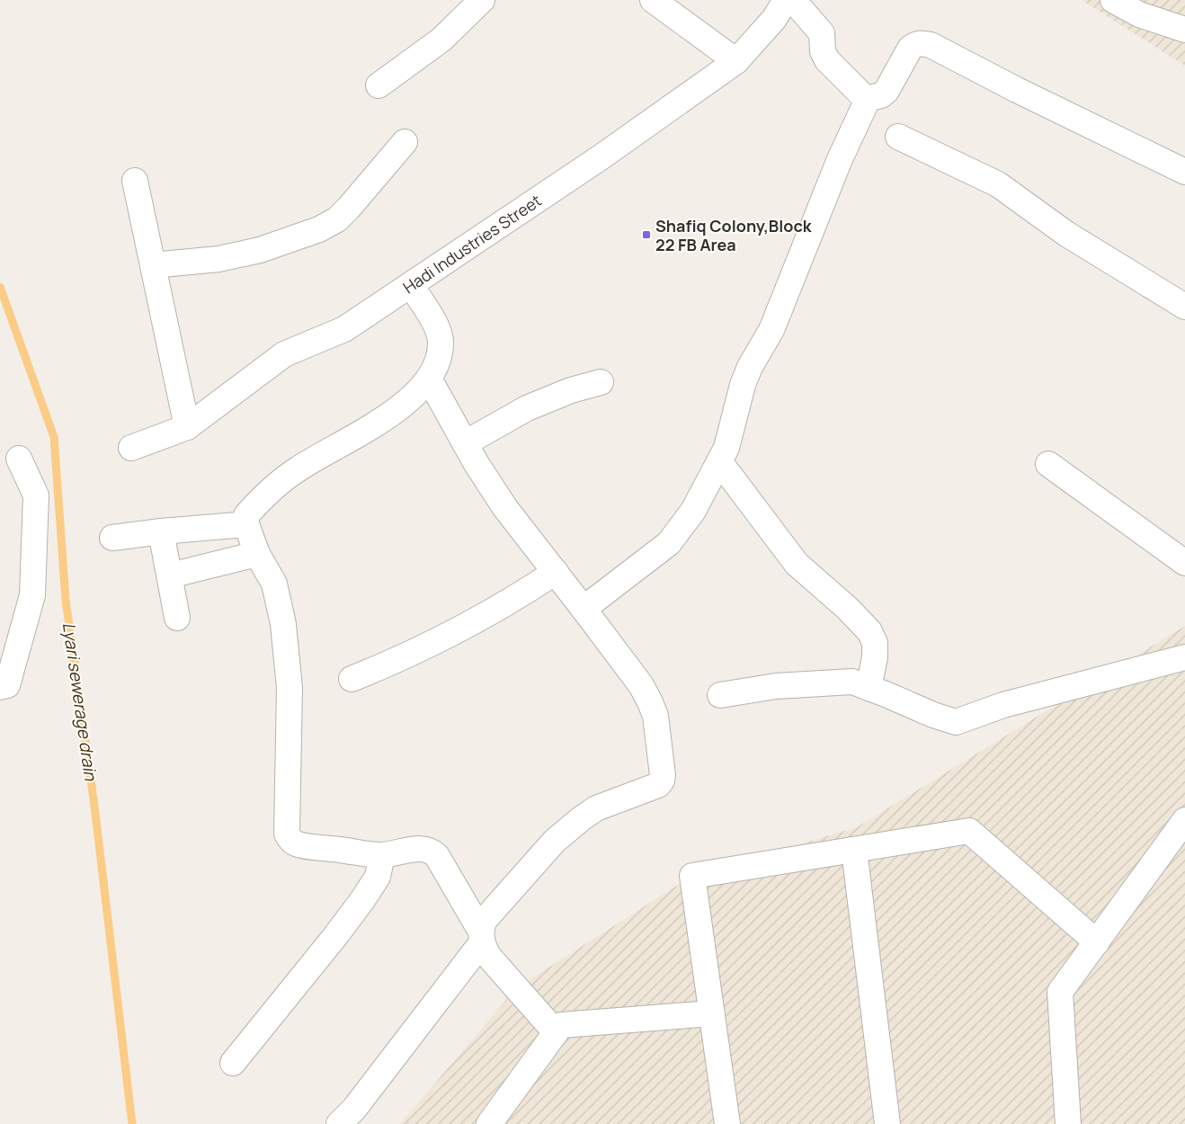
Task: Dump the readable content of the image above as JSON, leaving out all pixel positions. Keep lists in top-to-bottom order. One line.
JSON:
{"streets":{"street":["Hadi Industries Street"]},"water":["Lyari sewerage drain"],"places":{"transit":["Shafiq Colony,Block 22 FB Area"]}}
